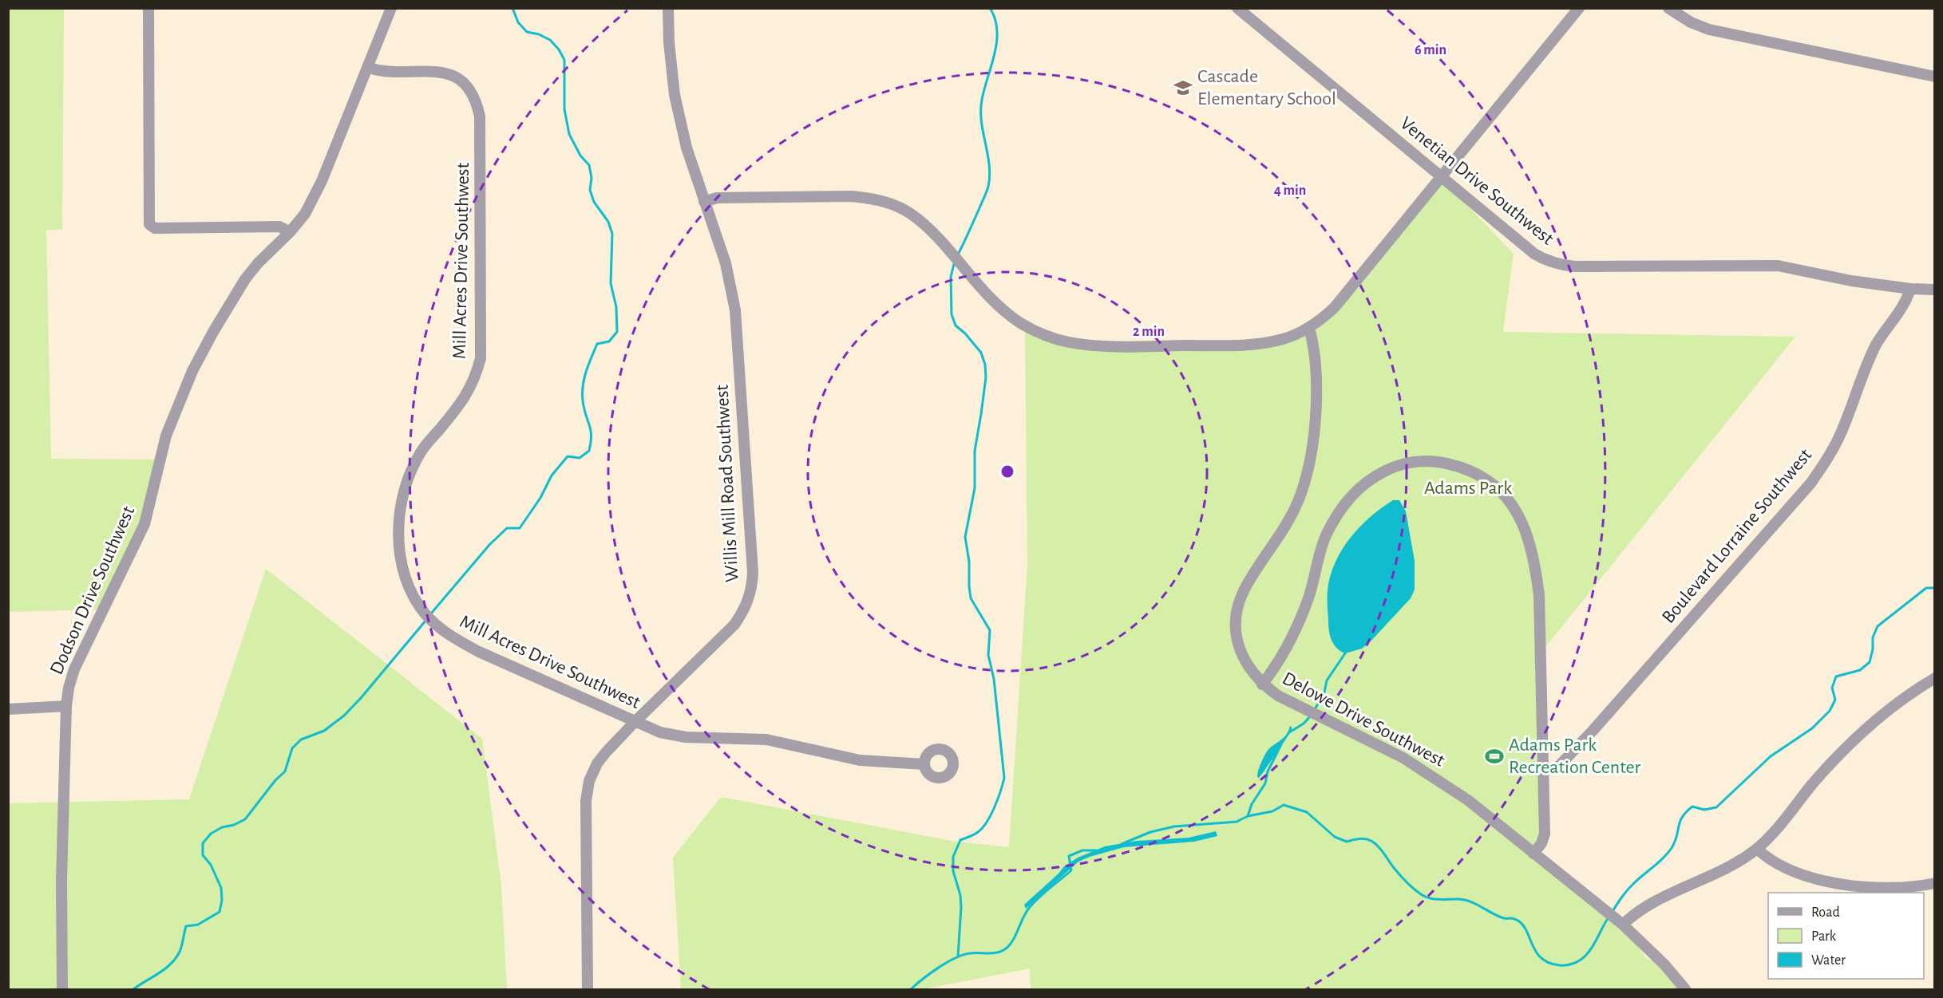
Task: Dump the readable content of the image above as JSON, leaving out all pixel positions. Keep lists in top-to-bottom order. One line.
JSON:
{"streets":{"street":["Venetian Drive Southwest","Mill Acres Drive Southwest","Willis Mill Road Southwest","Boulevard Lorraine Southwest","Dodson Drive Southwest","Delowe Drive Southwest"]},"crossings":[["Venetian Drive Southwest","Boulevard Lorraine Southwest"],["Mill Acres Drive Southwest","Willis Mill Road Southwest"],["Mill Acres Drive Southwest","Dodson Drive Southwest"]],"parks":["Adams Park"],"places":{"school or university":["Cascade Elementary School"],"sports":["Adams Park Recreation Center"]},"legend":["Road","Park","Water"],"rings":["6 min","4 min","2 min"]}
